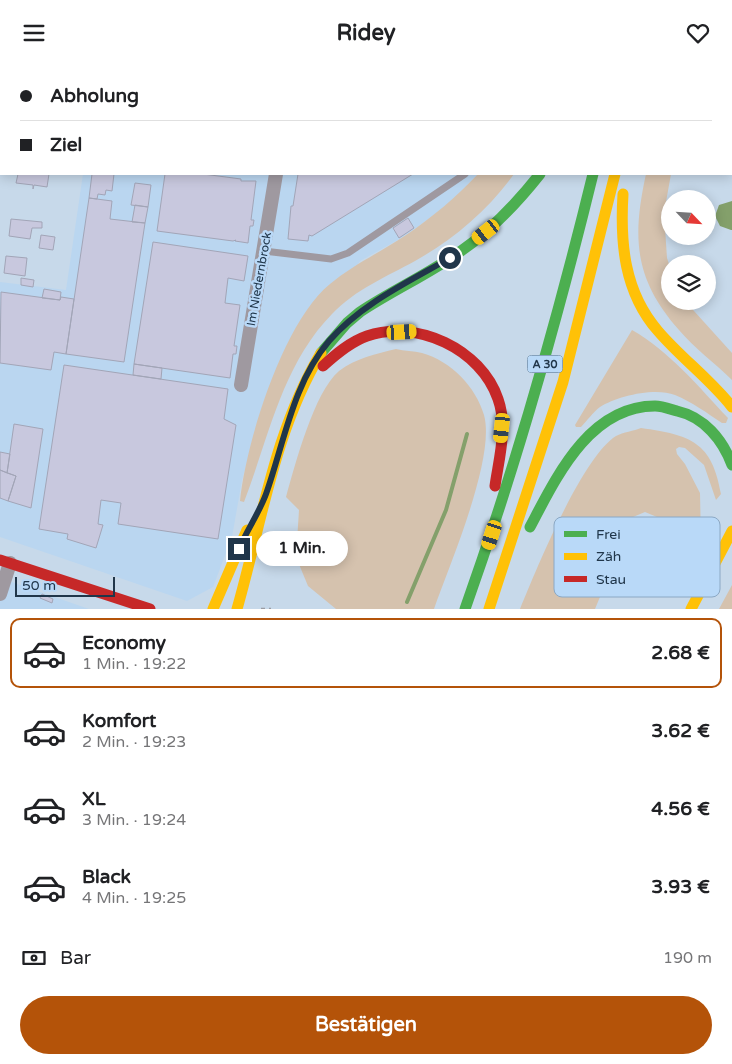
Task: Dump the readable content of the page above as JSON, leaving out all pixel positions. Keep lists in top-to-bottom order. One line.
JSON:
{"streets":{"main road":["A 30"],"street":["Im Niedernbrock"]},"legend":["Frei","Zäh","Stau"],"scale_bar":"50 m","north":"bottom right","page":{"header":"Ridey","banner":["Abholung","Ziel"],"bubble":"1 Min.","scale":"50 m","list":[{"name":"Economy","note":"1 Min. · 19:22","value":"2.68 €"},{"name":"Komfort","note":"2 Min. · 19:23","value":"3.62 €"},{"name":"XL","note":"3 Min. · 19:24","value":"4.56 €"},{"name":"Black","note":"4 Min. · 19:25","value":"3.93 €"}],"pay":["Bar","190 m"],"buttons":"Bestätigen"}}
